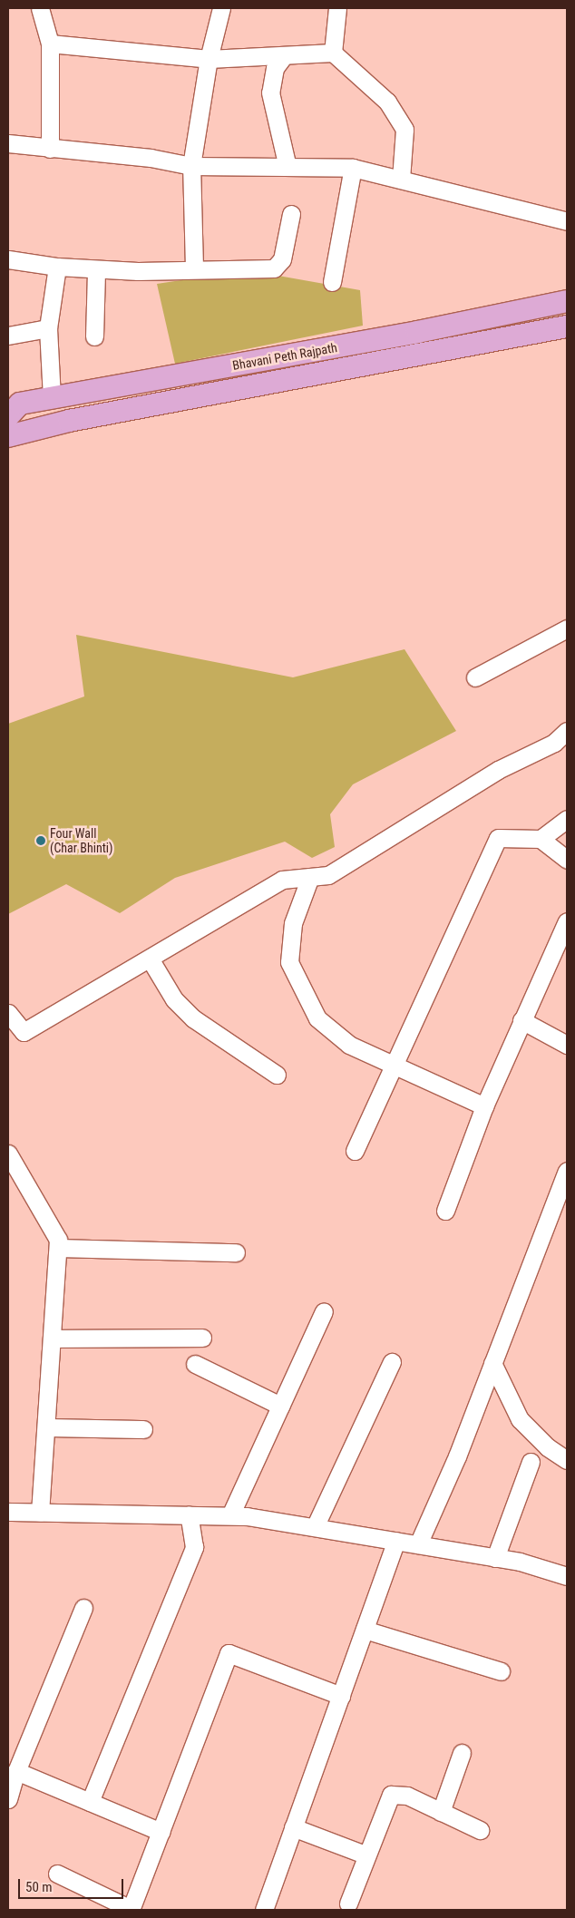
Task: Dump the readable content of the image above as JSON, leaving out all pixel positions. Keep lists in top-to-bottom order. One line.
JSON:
{"streets":{"main road":["Bhavani Peth Rajpath"]},"places":["Four Wall (Char Bhinti)"],"scale_bar":"50 m"}
